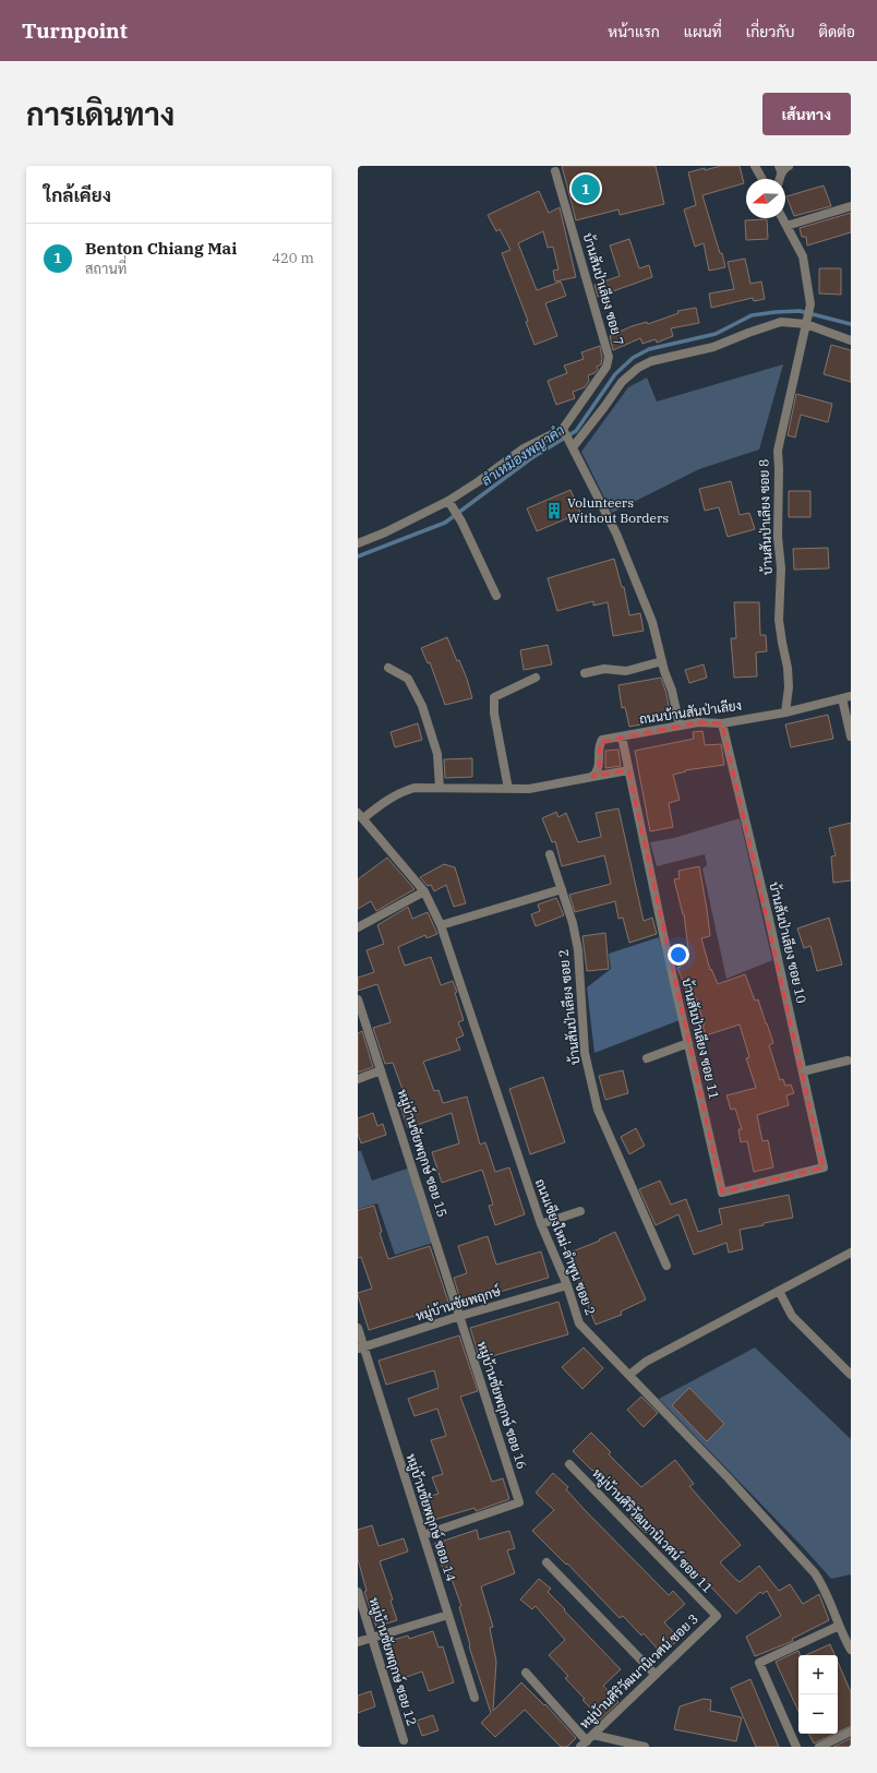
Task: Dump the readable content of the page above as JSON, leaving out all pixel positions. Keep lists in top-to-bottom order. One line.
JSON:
{"streets":{"street":["บ้านสันป่าเลียง ซอย 7","บ้านสันป่าเลียง ซอย 8","ถนนบ้านสันป่าเลียง","บ้านสันป่าเลียง ซอย 10","บ้านสันป่าเลียง ซอย 2","บ้านสันป่าเลียง ซอย 11","หมู่บ้านชัยพฤกษ์ ซอย 15","ถนนเชียงใหม่-ลำพูน ซอย 2","หมู่บ้านชัยพฤกษ์","หมู่บ้านชัยพฤกษ์ ซอย 16","หมู่บ้านชัยพฤกษ์ ซอย 14","หมู่บ้านศิริวัฒนานิเวศน์ ซอย 11","หมู่บ้านชัยพฤกษ์ ซอย 12","หมู่บ้านศิริวัฒนานิเวศน์ ซอย 3"]},"crossings":[["บ้านสันป่าเลียง ซอย 8","ถนนบ้านสันป่าเลียง"],["ถนนบ้านสันป่าเลียง","บ้านสันป่าเลียง ซอย 10"],["ถนนบ้านสันป่าเลียง","บ้านสันป่าเลียง ซอย 11"],["บ้านสันป่าเลียง ซอย 10","บ้านสันป่าเลียง ซอย 11"],["หมู่บ้านชัยพฤกษ์ ซอย 15","หมู่บ้านชัยพฤกษ์"],["หมู่บ้านชัยพฤกษ์ ซอย 15","หมู่บ้านชัยพฤกษ์ ซอย 16"],["ถนนเชียงใหม่-ลำพูน ซอย 2","หมู่บ้านชัยพฤกษ์"],["หมู่บ้านชัยพฤกษ์","หมู่บ้านชัยพฤกษ์ ซอย 16"],["หมู่บ้านชัยพฤกษ์","หมู่บ้านชัยพฤกษ์ ซอย 14"],["หมู่บ้านชัยพฤกษ์ ซอย 16","หมู่บ้านชัยพฤกษ์ ซอย 14"],["หมู่บ้านศิริวัฒนานิเวศน์ ซอย 11","หมู่บ้านศิริวัฒนานิเวศน์ ซอย 3"]],"water":["ลำเหมืองพญาคำ"],"places":{"building":["Volunteers Without Borders"]},"north":"left","page":{"header":"Turnpoint","nav":["หน้าแรก","แผนที่","เกี่ยวกับ","ติดต่อ"],"title":"การเดินทาง","buttons":"เส้นทาง","heading":"ใกล้เคียง","pins":"1","list":[{"mark":"1","name":"Benton Chiang Mai","note":"สถานที่","value":"420 m"}],"map_buttons":["+","−"]}}
